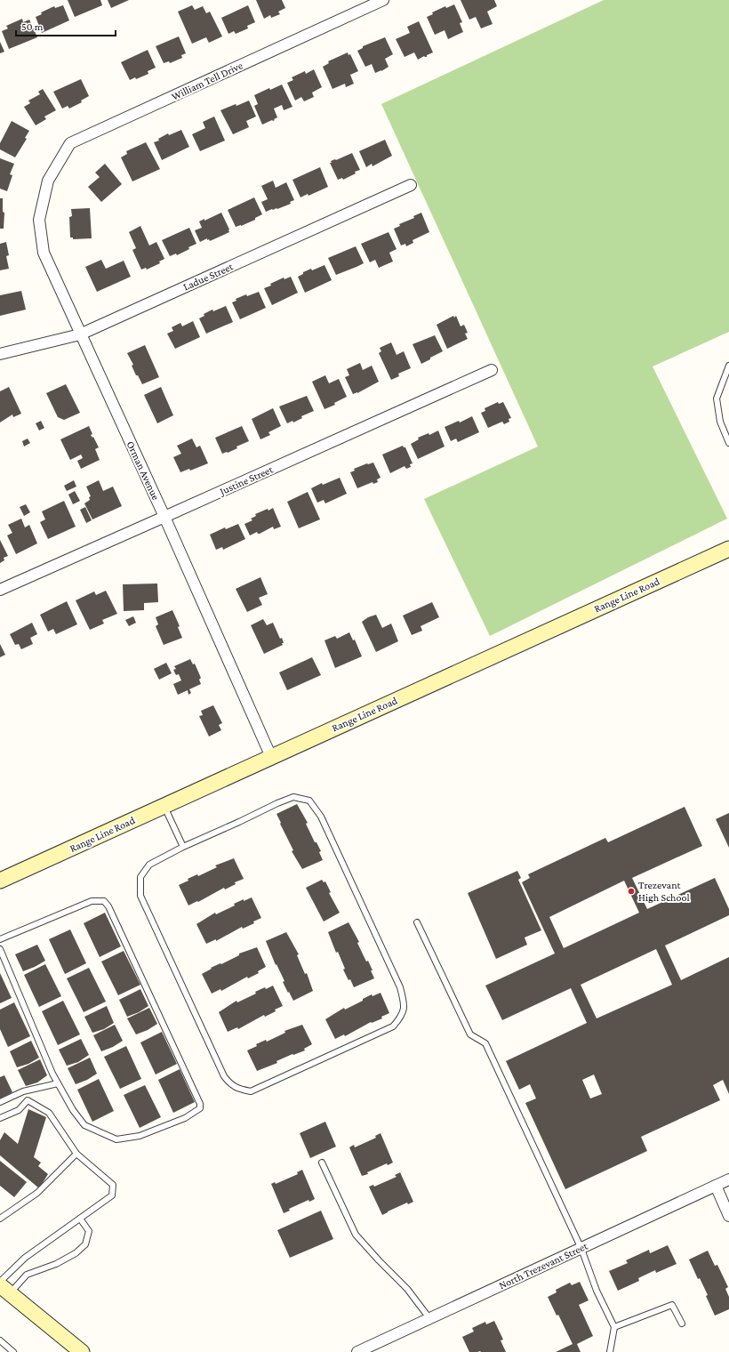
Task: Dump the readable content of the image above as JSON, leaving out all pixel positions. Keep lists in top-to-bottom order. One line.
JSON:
{"streets":{"main road":["Range Line Road"],"street":["William Tell Drive","Ladue Street","Orman Avenue","Justine Street","North Trezevant Street"]},"crossings":[["William Tell Drive","Orman Avenue"],["Ladue Street","Orman Avenue"],["Orman Avenue","Justine Street"],["Orman Avenue","Range Line Road"]],"places":["Trezevant High School"],"scale_bar":"50 m"}
